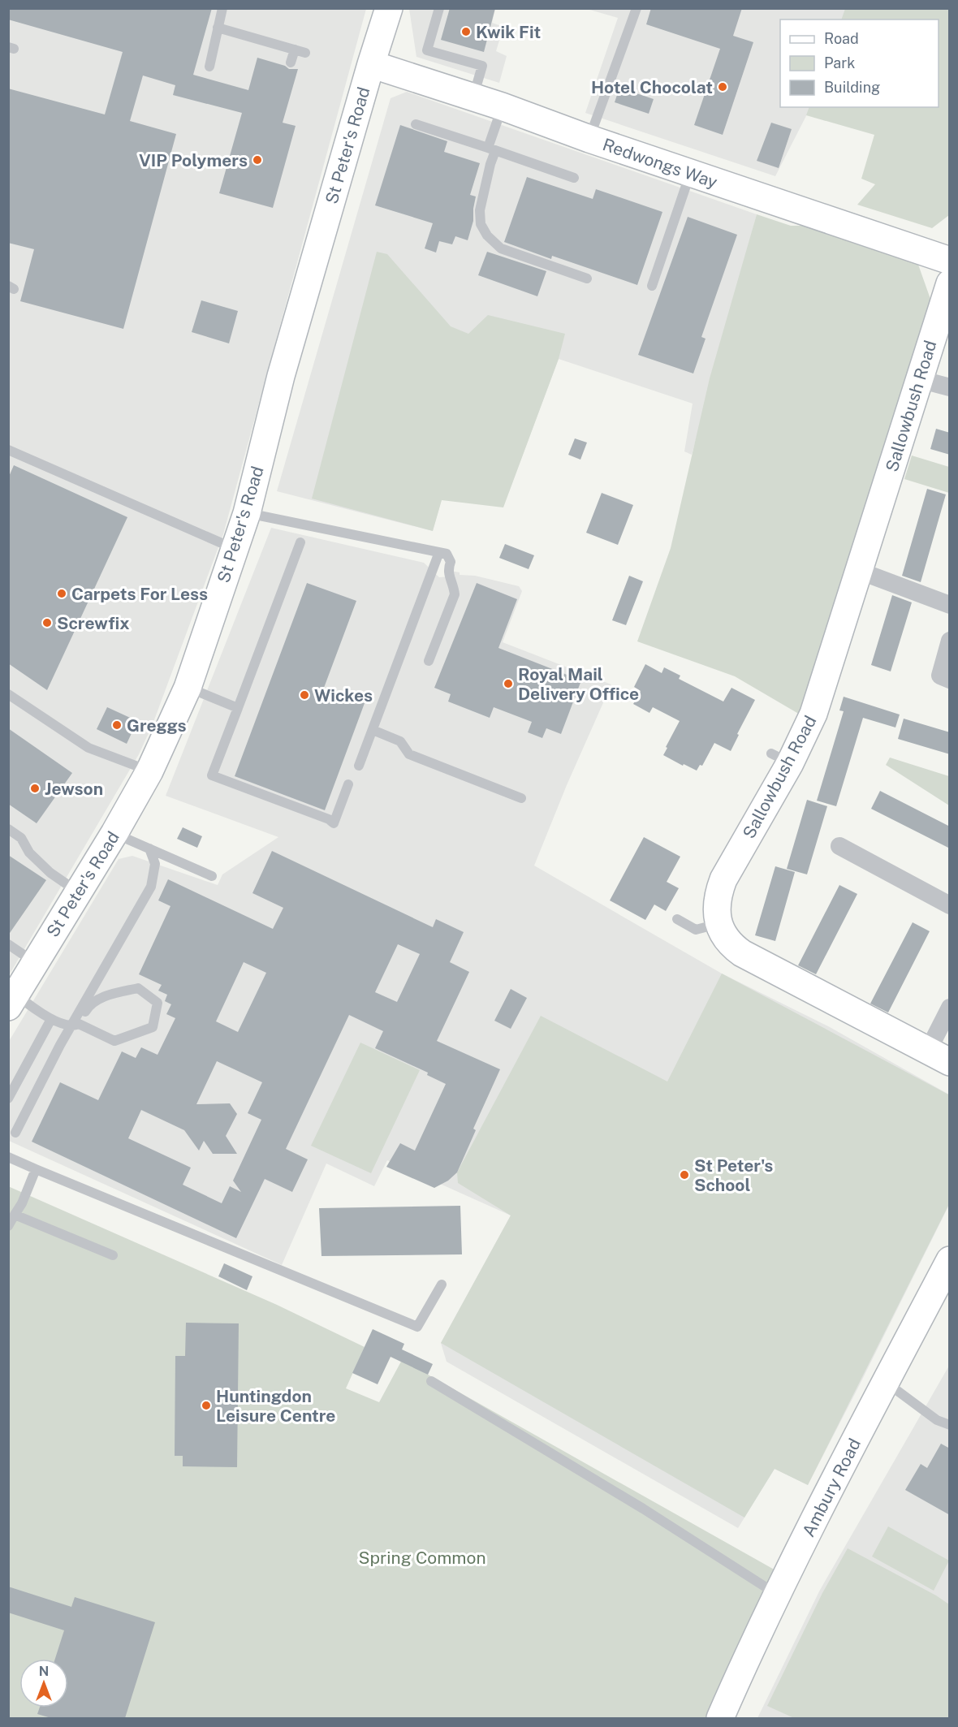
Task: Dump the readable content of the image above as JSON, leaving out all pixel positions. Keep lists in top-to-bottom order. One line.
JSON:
{"streets":{"street":["St Peter's Road","Redwongs Way","Sallowbush Road","Ambury Road"]},"crossings":[["St Peter's Road","Redwongs Way"]],"parks":["Spring Common"],"places":["Kwik Fit","Hotel Chocolat","VIP Polymers","Carpets For Less","Screwfix","Royal Mail Delivery Office","Wickes","Greggs","Jewson","St Peter's School","Huntingdon Leisure Centre"],"legend":["Road","Park","Building"],"north":"top"}
